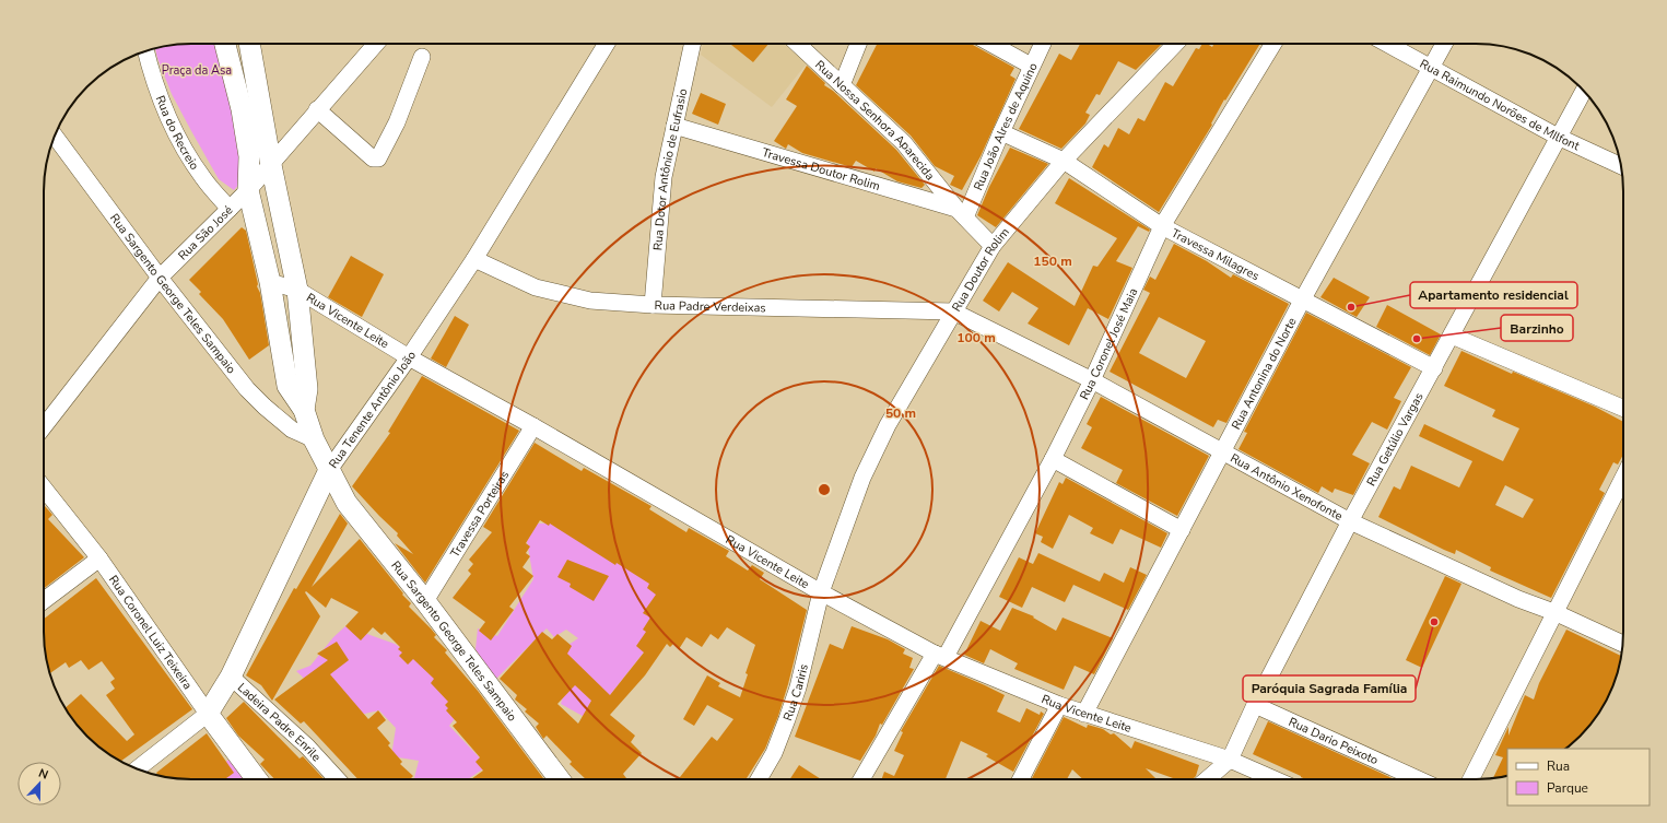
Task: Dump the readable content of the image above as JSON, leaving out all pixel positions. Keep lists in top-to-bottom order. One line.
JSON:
{"streets":{"main road":["Rua Sargento George Teles Sampaio","Rua Tenente Antônio João","Rua Coronel Luiz Teixeira"],"street":["Rua Raimundo Norões de MIlfont","Rua Nossa Senhora Aparecida","Rua João Alres de Aquino","Rua do Recreio","Travessa Doutor Rolim","Rua Dotor Antônio de Eufrasio","Rua São José","Travessa Milagres","Rua Doutor Rolim","Rua Padre Verdeixas","Rua Vicente Leite","Rua Coronel José Maia","Rua Antonina do Norte","Rua Getúlio Vargas","Rua Antônio Xenofonte","Travessa Porteiras","Rua Cariris","Ladeira Padre Enrile","Rua Dario Peixoto"]},"crossings":[["Rua Raimundo Norões de MIlfont","Rua Antonina do Norte"],["Rua Raimundo Norões de MIlfont","Rua Getúlio Vargas"],["Rua Nossa Senhora Aparecida","Rua João Alres de Aquino"],["Rua Nossa Senhora Aparecida","Travessa Doutor Rolim"],["Rua Nossa Senhora Aparecida","Rua Doutor Rolim"],["Rua João Alres de Aquino","Travessa Doutor Rolim"],["Rua João Alres de Aquino","Travessa Milagres"],["Rua do Recreio","Rua São José"],["Travessa Doutor Rolim","Rua Dotor Antônio de Eufrasio"],["Rua Dotor Antônio de Eufrasio","Rua Padre Verdeixas"],["Rua São José","Rua Sargento George Teles Sampaio"],["Travessa Milagres","Rua Doutor Rolim"],["Travessa Milagres","Rua Coronel José Maia"],["Travessa Milagres","Rua Antonina do Norte"],["Travessa Milagres","Rua Getúlio Vargas"],["Rua Doutor Rolim","Rua Padre Verdeixas"],["Rua Doutor Rolim","Rua Vicente Leite"],["Rua Doutor Rolim","Rua Antônio Xenofonte"],["Rua Doutor Rolim","Rua Cariris"],["Rua Sargento George Teles Sampaio","Rua Tenente Antônio João"],["Rua Sargento George Teles Sampaio","Travessa Porteiras"],["Rua Padre Verdeixas","Rua Tenente Antônio João"],["Rua Padre Verdeixas","Rua Antônio Xenofonte"],["Rua Vicente Leite","Rua Coronel José Maia"],["Rua Vicente Leite","Rua Antonina do Norte"],["Rua Vicente Leite","Rua Tenente Antônio João"],["Rua Vicente Leite","Rua Getúlio Vargas"],["Rua Vicente Leite","Travessa Porteiras"],["Rua Vicente Leite","Rua Cariris"],["Rua Coronel José Maia","Rua Antônio Xenofonte"],["Rua Antonina do Norte","Rua Antônio Xenofonte"],["Rua Tenente Antônio João","Rua Coronel Luiz Teixeira"],["Rua Tenente Antônio João","Ladeira Padre Enrile"],["Rua Getúlio Vargas","Rua Antônio Xenofonte"],["Rua Getúlio Vargas","Rua Dario Peixoto"]],"parks":["Praça da Asa"],"places":["Apartamento residencial","Barzinho","Paróquia Sagrada Família"],"legend":["Rua","Parque"],"north":"top","rings":["150 m","100 m","50 m"]}
